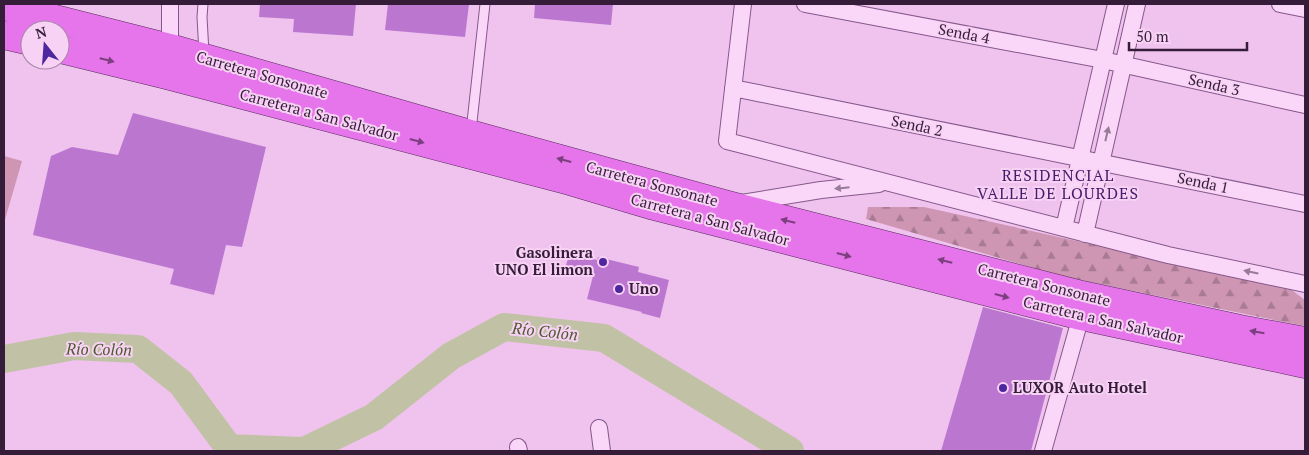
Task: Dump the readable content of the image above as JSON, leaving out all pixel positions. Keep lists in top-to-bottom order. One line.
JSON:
{"streets":{"highway":["Carretera Sonsonate","Carretera a San Salvador"],"street":["Senda 4","Senda 3","Senda 2","Senda 1"]},"crossings":[["Senda 4","Senda 3"],["Senda 2","Senda 1"]],"one_way":["Carretera Sonsonate","Carretera a San Salvador"],"districts":["RESIDENCIAL VALLE DE LOURDES"],"water":["Río Colón"],"places":["Gasolinera UNO El limon","Uno","LUXOR Auto Hotel"],"scale_bar":"50 m","north":"top"}
